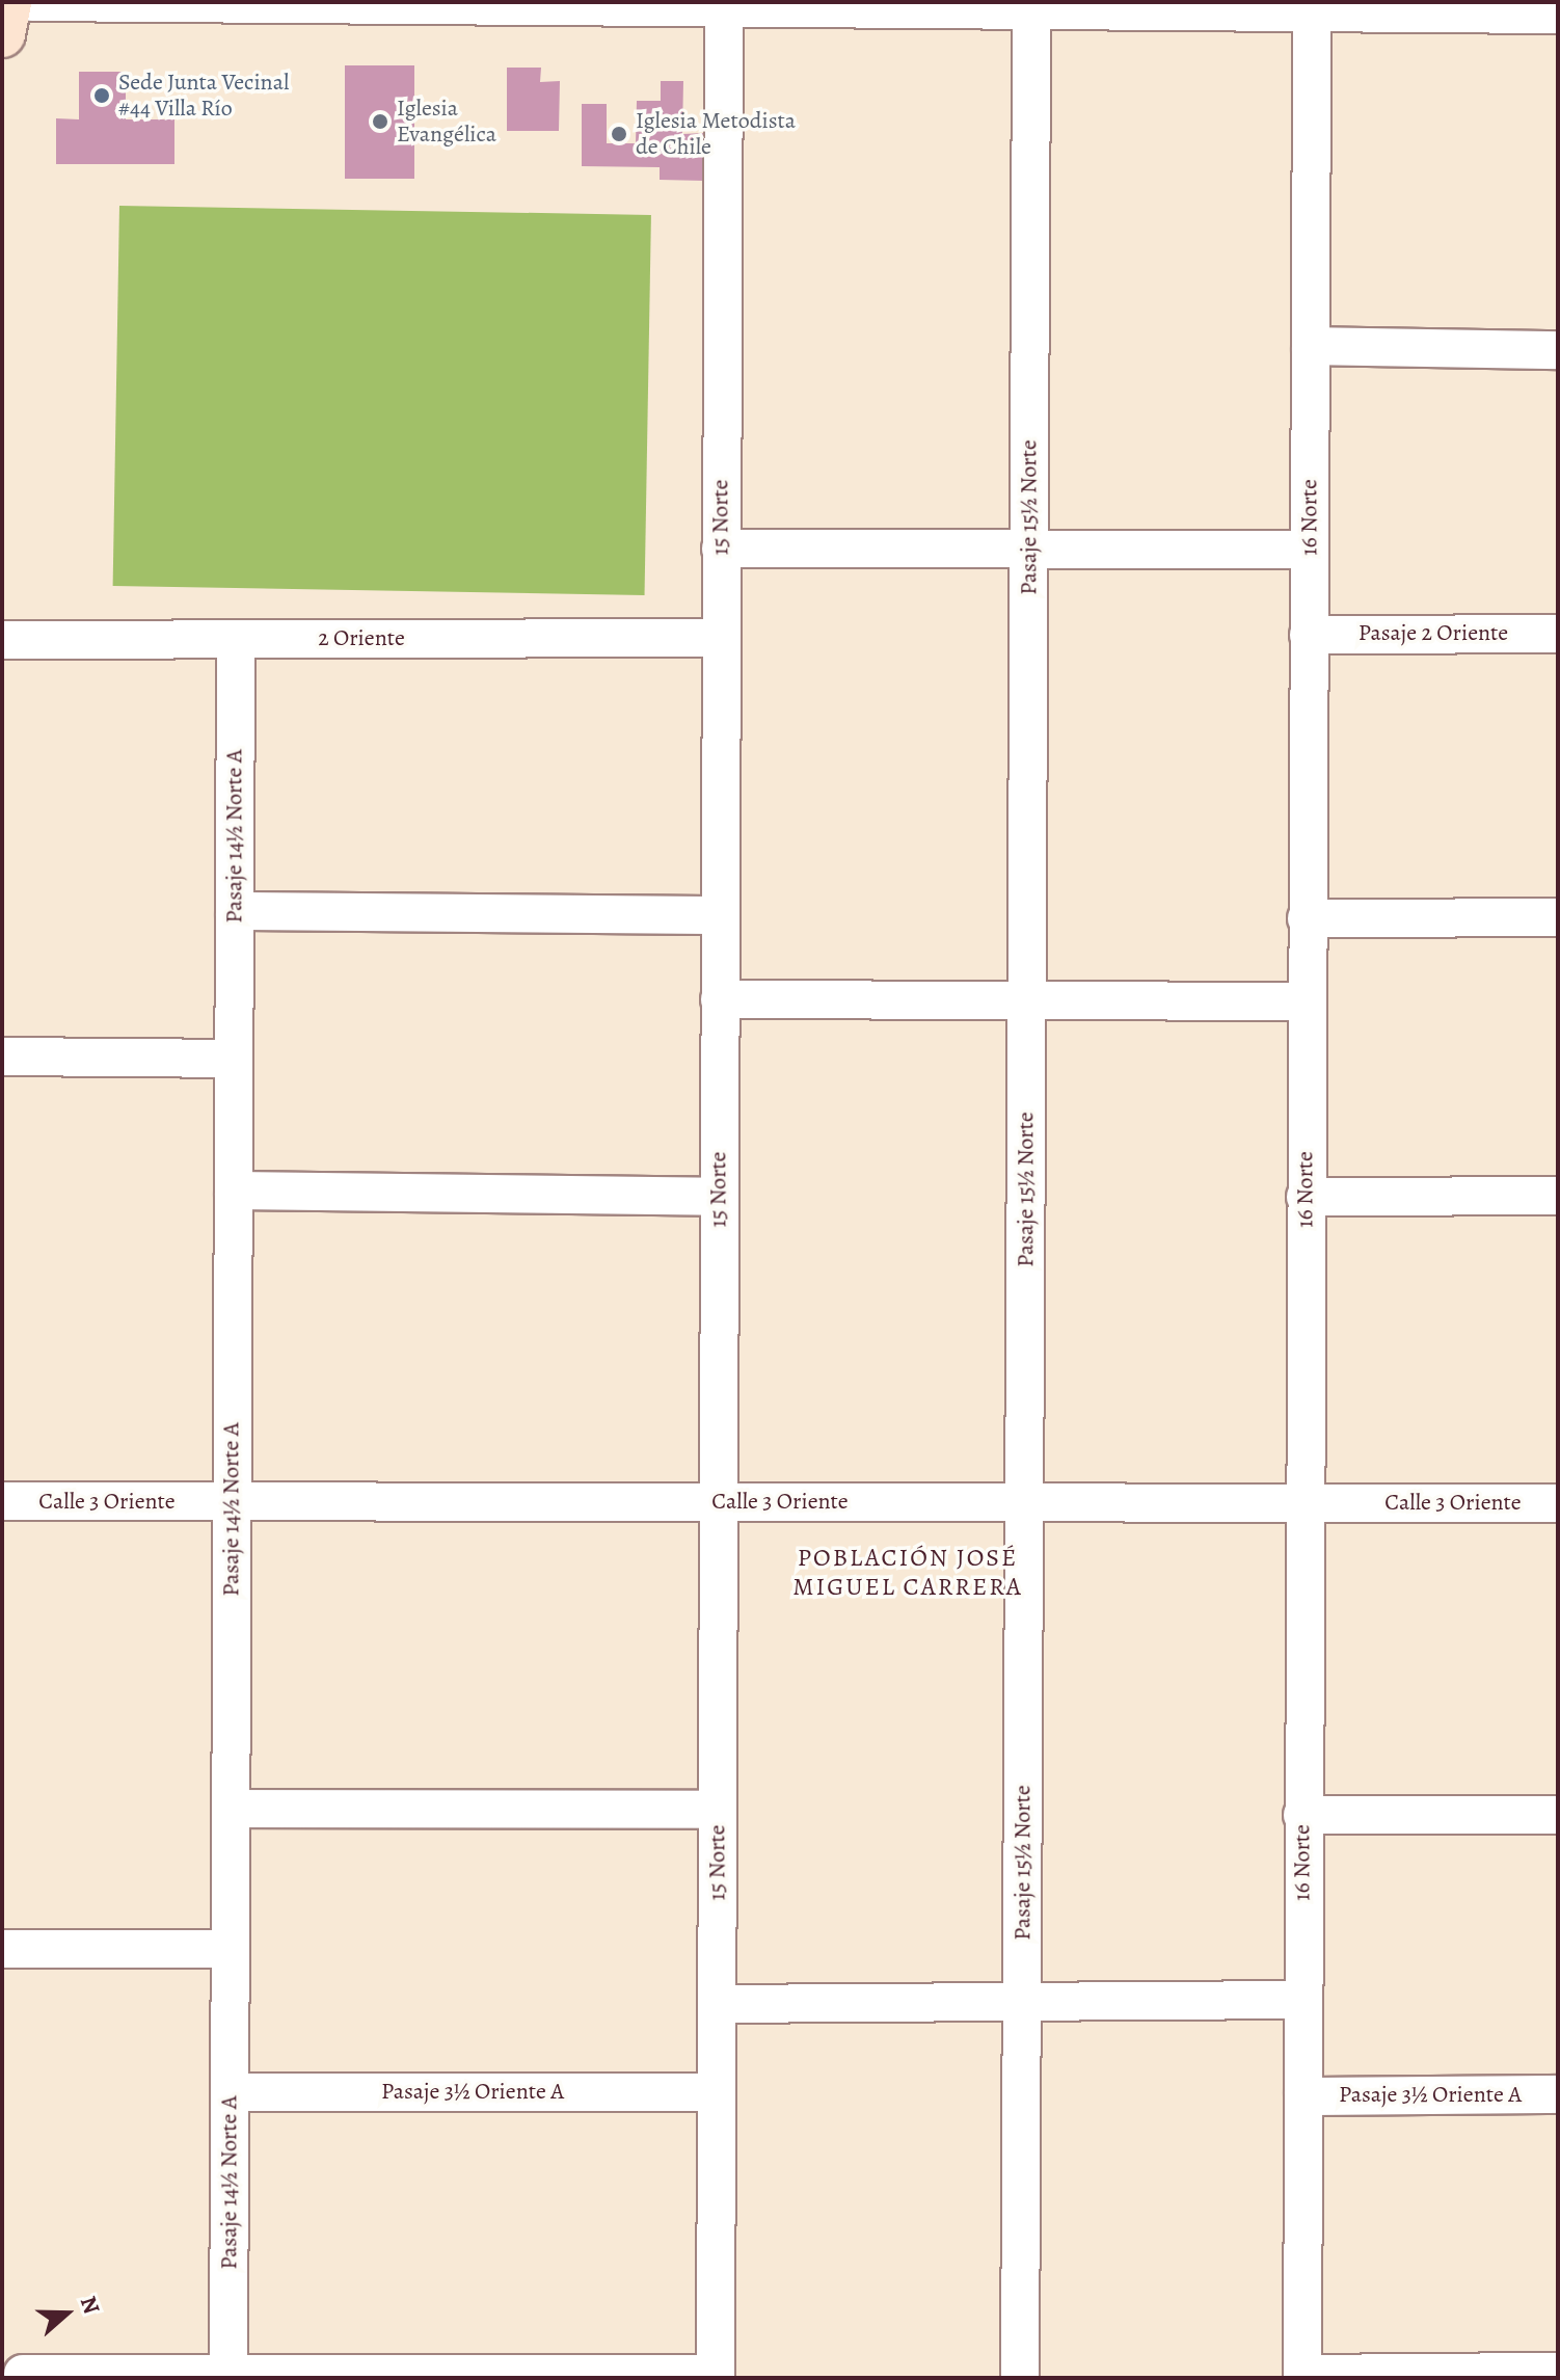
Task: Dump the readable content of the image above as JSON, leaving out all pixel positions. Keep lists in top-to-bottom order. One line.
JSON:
{"streets":{"street":["15 Norte","Pasaje 15½ Norte","16 Norte","Pasaje 2 Oriente","2 Oriente","Pasaje 14½ Norte A","Calle 3 Oriente","Pasaje 3½ Oriente A"]},"crossings":[["15 Norte","2 Oriente"],["15 Norte","Calle 3 Oriente"],["15 Norte","Pasaje 3½ Oriente A"],["Pasaje 15½ Norte","Calle 3 Oriente"],["16 Norte","Pasaje 2 Oriente"],["16 Norte","Calle 3 Oriente"],["16 Norte","Pasaje 3½ Oriente A"],["2 Oriente","Pasaje 14½ Norte A"],["Pasaje 14½ Norte A","Calle 3 Oriente"],["Pasaje 14½ Norte A","Pasaje 3½ Oriente A"]],"districts":["POBLACIÓN JOSÉ MIGUEL CARRERA"],"places":["Sede Junta Vecinal #44 Villa Río","Iglesia Evangélica","Iglesia Metodista de Chile"],"north":"right"}
